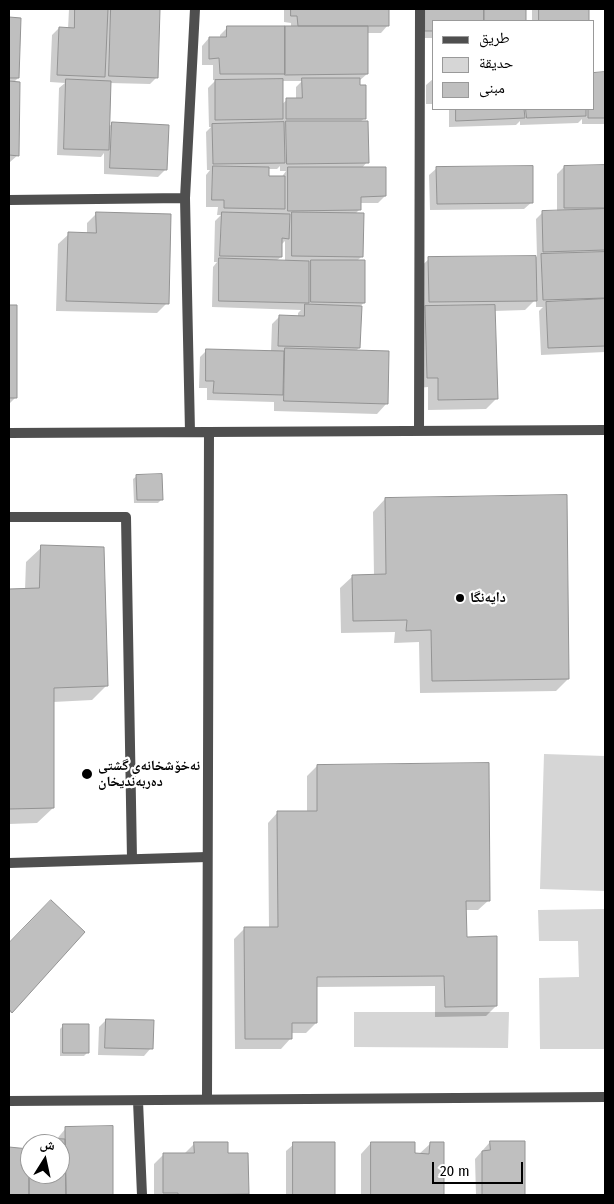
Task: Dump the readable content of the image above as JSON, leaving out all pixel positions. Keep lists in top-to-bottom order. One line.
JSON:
{"places":["دایەنگا","نەخۆشخانەی گشتی دەربەندیخان"],"legend":["طريق","حديقة","مبنى"],"scale_bar":"20 m","north":"top"}
